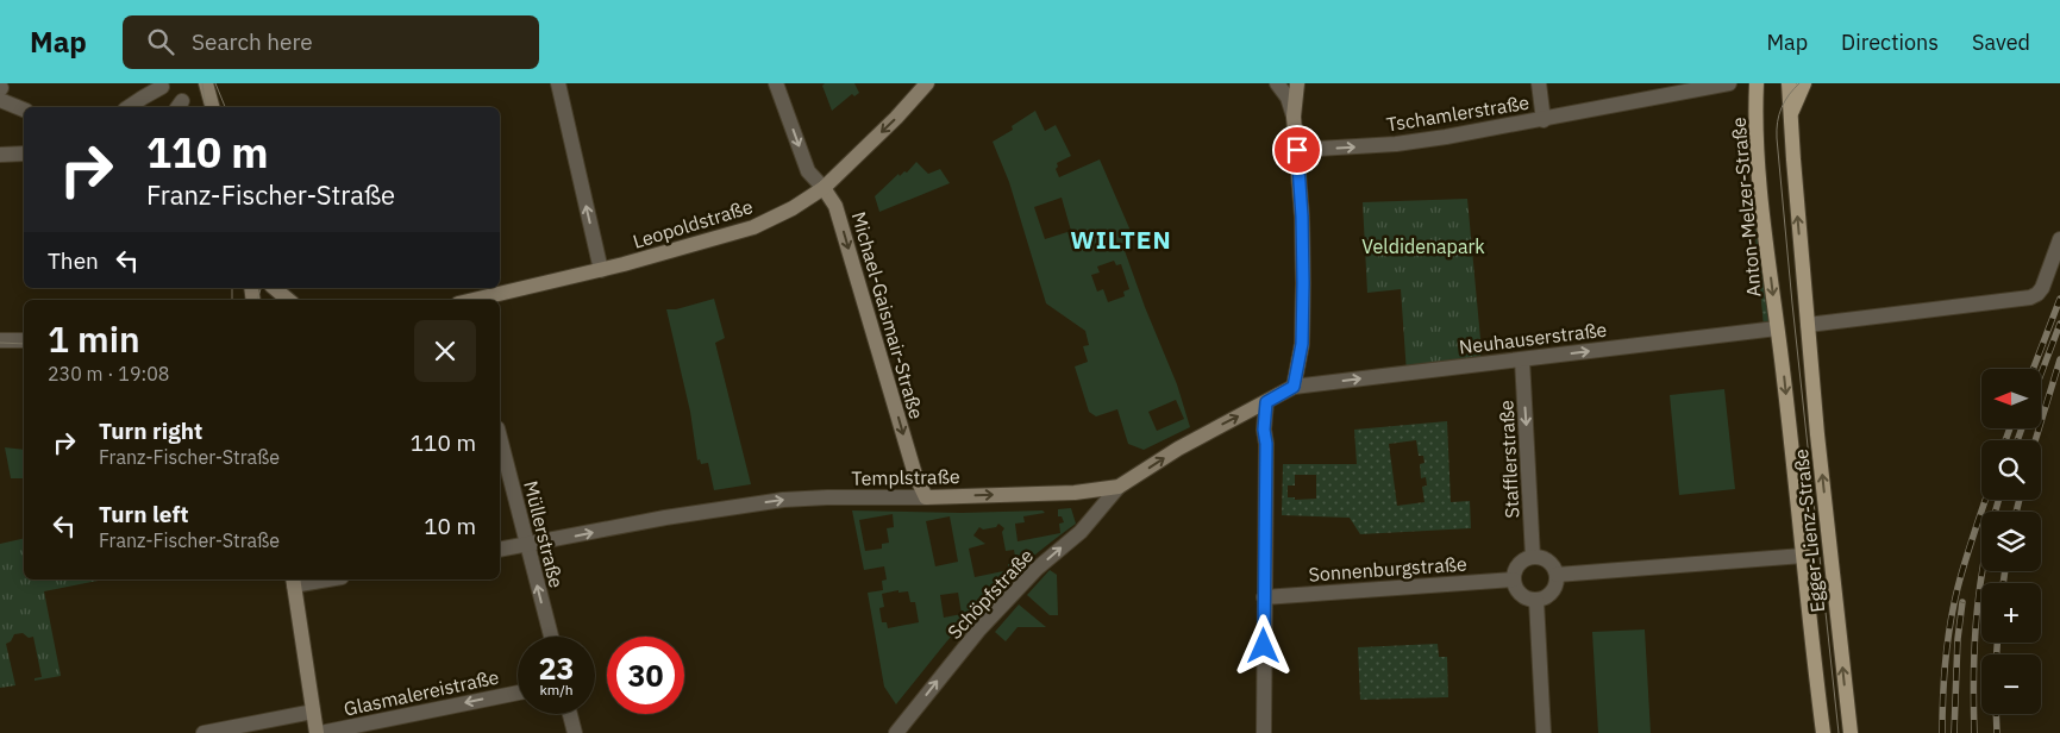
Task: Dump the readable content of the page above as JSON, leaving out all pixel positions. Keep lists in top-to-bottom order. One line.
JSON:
{"streets":{"main road":["Anton-Melzer-Straße","Egger-Lienz-Straße"],"street":["Tschamlerstraße","Leopoldstraße","Michael-Gaismair-Straße","Neuhauserstraße","Stafflerstraße","Templstraße","Müllerstraße","Sonnenburgstraße","Schöpfstraße","Glasmalereistraße"]},"crossings":[["Anton-Melzer-Straße","Neuhauserstraße"],["Anton-Melzer-Straße","Egger-Lienz-Straße"],["Leopoldstraße","Michael-Gaismair-Straße"],["Michael-Gaismair-Straße","Templstraße"],["Neuhauserstraße","Stafflerstraße"],["Neuhauserstraße","Templstraße"],["Neuhauserstraße","Egger-Lienz-Straße"],["Stafflerstraße","Sonnenburgstraße"],["Templstraße","Müllerstraße"],["Templstraße","Schöpfstraße"]],"one_way":["Tschamlerstraße","Michael-Gaismair-Straße","Neuhauserstraße","Stafflerstraße","Templstraße","Müllerstraße","Schöpfstraße","Glasmalereistraße"],"districts":["WILTEN"],"parks":["Veldidenapark"],"north":"left","page":{"header":"Map","search":"Search here","nav":["Map","Directions","Saved"],"turn":["110 m","Franz-Fischer-Straße"],"then":"Then","heading":["1 min","230 m · 19:08"],"map_buttons":["+","−"],"list":[{"name":"Turn right","note":"Franz-Fischer-Straße","value":"110 m"},{"name":"Turn left","note":"Franz-Fischer-Straße","value":"10 m"}],"speed":"23 km/h","limit":"30"}}
